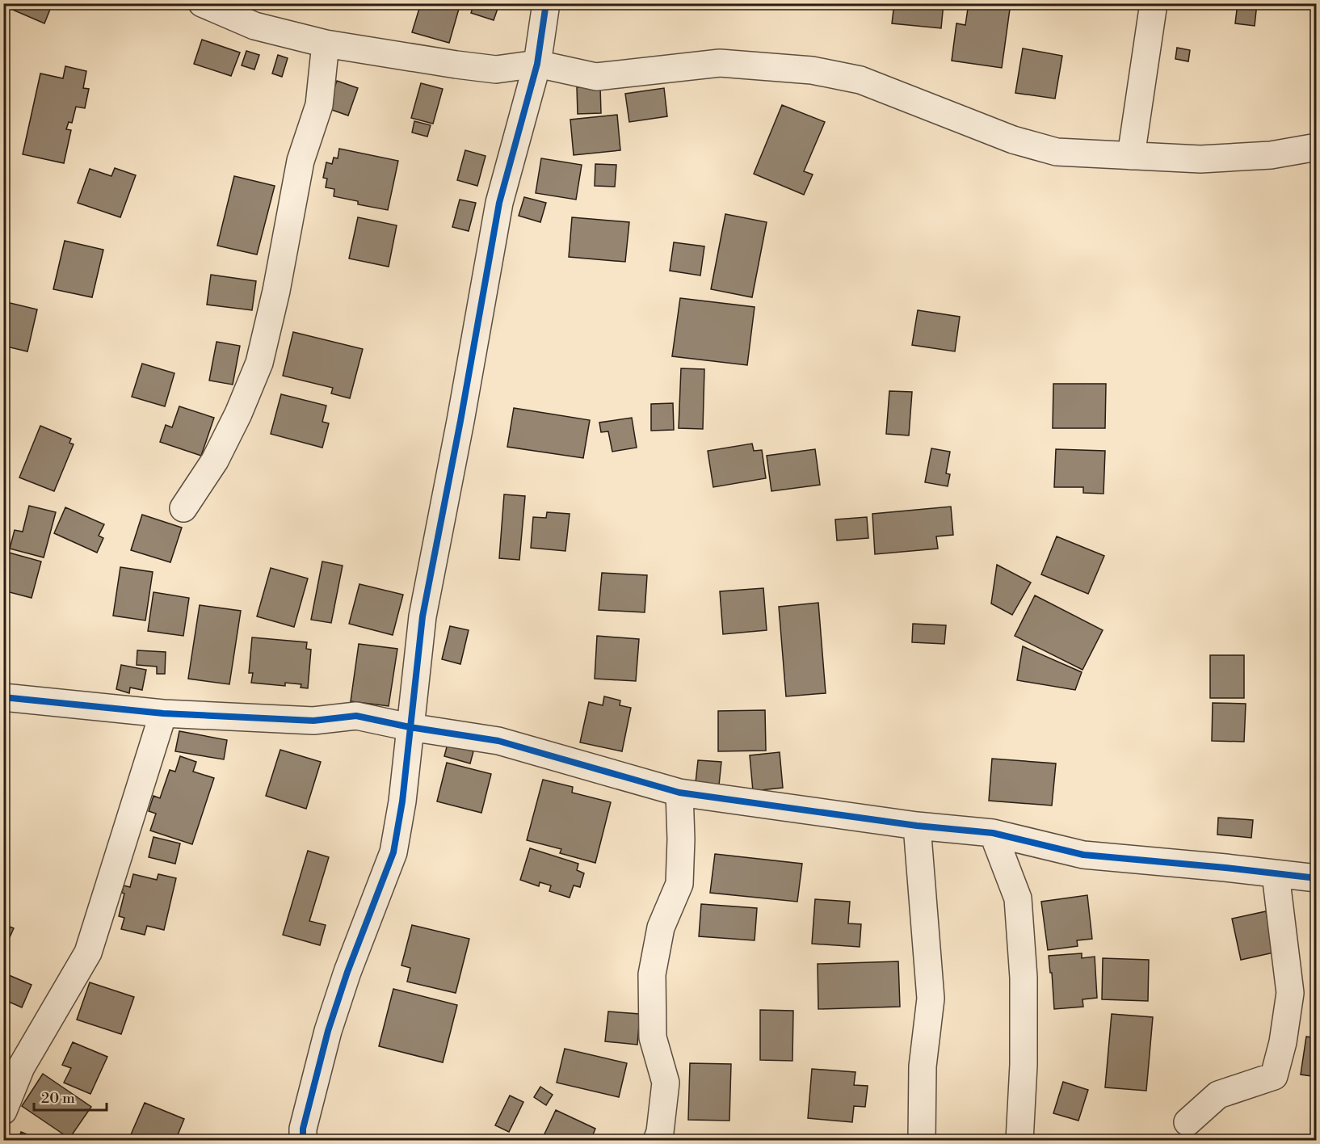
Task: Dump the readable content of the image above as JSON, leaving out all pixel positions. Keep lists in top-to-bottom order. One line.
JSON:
{"scale_bar":"20 m"}
